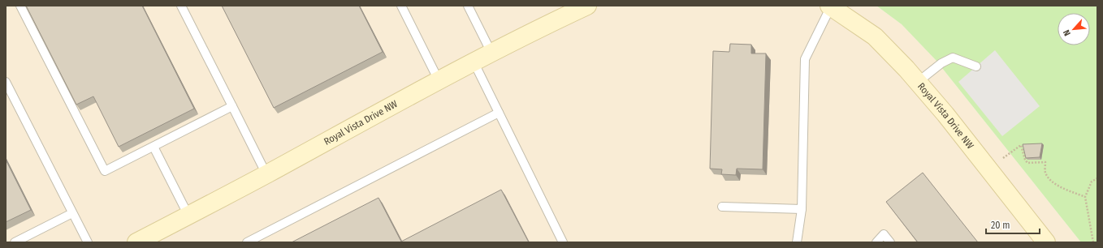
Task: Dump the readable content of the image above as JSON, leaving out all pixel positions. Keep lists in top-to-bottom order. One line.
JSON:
{"streets":{"street":["Royal Vista Drive NW"]},"scale_bar":"20 m","north":"bottom left"}
